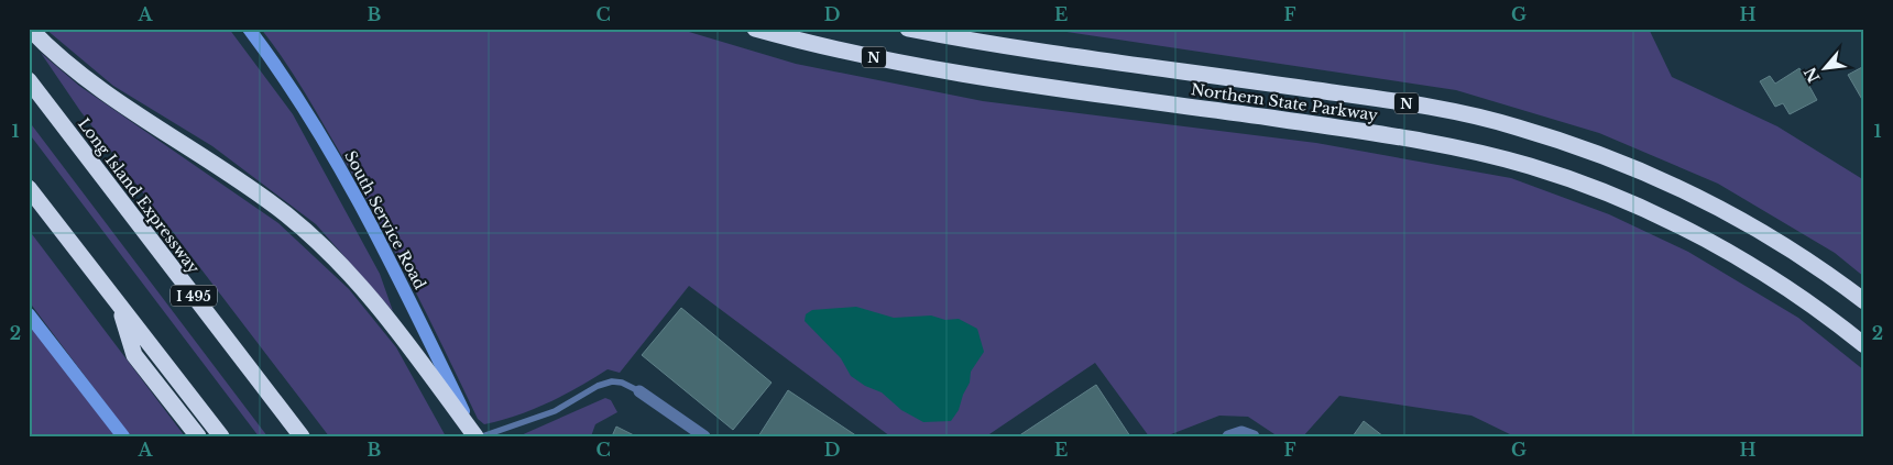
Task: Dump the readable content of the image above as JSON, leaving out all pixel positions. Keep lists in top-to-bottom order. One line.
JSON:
{"streets":{"highway":["N","Northern State Parkway","Long Island Expressway","I 495"],"main road":["South Service Road"]},"north":"bottom left","grid":{"columns":["A","B","C","D","E","F","G","H"],"rows":["1","2"]}}
